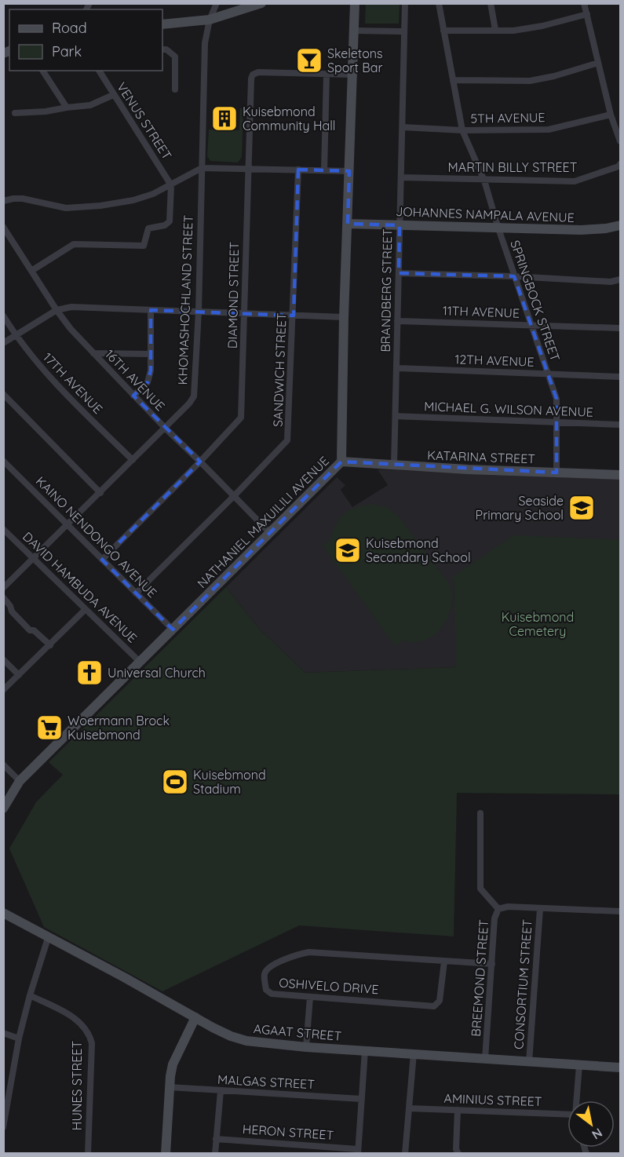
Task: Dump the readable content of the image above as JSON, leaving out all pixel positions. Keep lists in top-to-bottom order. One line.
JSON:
{"streets":{"street":["5TH AVENUE","VENUS STREET","MARTIN BILLY STREET","JOHANNES NAMPALA AVENUE","BRANDBERG STREET","DIAMOND STREET","KHOMASHOCHLAND STREET","SPRINGBOCK STREET","11TH AVENUE","12TH AVENUE","SANDWICH STREET","16TH AVENUE","17TH AVENUE","MICHAEL G. WILSON AVENUE","KATARINA STREET","NATHANIEL MAXUILILI AVENUE","KAINO NENDONGO AVENUE","DAVID HAMBUDA AVENUE","BREEMOND STREET","CONSORTIUM STREET","OSHIVELO DRIVE","AGAAT STREET","MALGAS STREET","HUNES STREET","AMINIUS STREET","HERON STREET"]},"crossings":[["5TH AVENUE","BRANDBERG STREET"],["5TH AVENUE","SPRINGBOCK STREET"],["MARTIN BILLY STREET","BRANDBERG STREET"],["MARTIN BILLY STREET","SPRINGBOCK STREET"],["JOHANNES NAMPALA AVENUE","BRANDBERG STREET"],["JOHANNES NAMPALA AVENUE","SPRINGBOCK STREET"],["JOHANNES NAMPALA AVENUE","NATHANIEL MAXUILILI AVENUE"],["BRANDBERG STREET","11TH AVENUE"],["BRANDBERG STREET","12TH AVENUE"],["BRANDBERG STREET","MICHAEL G. WILSON AVENUE"],["BRANDBERG STREET","KATARINA STREET"],["DIAMOND STREET","16TH AVENUE"],["DIAMOND STREET","NATHANIEL MAXUILILI AVENUE"],["DIAMOND STREET","KAINO NENDONGO AVENUE"],["KHOMASHOCHLAND STREET","16TH AVENUE"],["KHOMASHOCHLAND STREET","17TH AVENUE"],["KHOMASHOCHLAND STREET","KAINO NENDONGO AVENUE"],["KHOMASHOCHLAND STREET","DAVID HAMBUDA AVENUE"],["SPRINGBOCK STREET","11TH AVENUE"],["SPRINGBOCK STREET","12TH AVENUE"],["SPRINGBOCK STREET","MICHAEL G. WILSON AVENUE"],["SPRINGBOCK STREET","KATARINA STREET"],["SANDWICH STREET","16TH AVENUE"],["SANDWICH STREET","KAINO NENDONGO AVENUE"],["16TH AVENUE","NATHANIEL MAXUILILI AVENUE"],["KATARINA STREET","NATHANIEL MAXUILILI AVENUE"],["NATHANIEL MAXUILILI AVENUE","KAINO NENDONGO AVENUE"],["NATHANIEL MAXUILILI AVENUE","DAVID HAMBUDA AVENUE"],["BREEMOND STREET","CONSORTIUM STREET"],["BREEMOND STREET","OSHIVELO DRIVE"],["BREEMOND STREET","AGAAT STREET"],["CONSORTIUM STREET","AGAAT STREET"]],"parks":["Kuisebmond Cemetery"],"places":{"bar":["Skeletons Sport Bar"],"building":["Kuisebmond Community Hall"],"school or university":["Seaside Primary School","Kuisebmond Secondary School"],"church":["Universal Church"],"supermarket":["Woermann Brock Kuisebmond"],"sports":["Kuisebmond Stadium"]},"legend":["Road","Park"],"north":"bottom right"}
